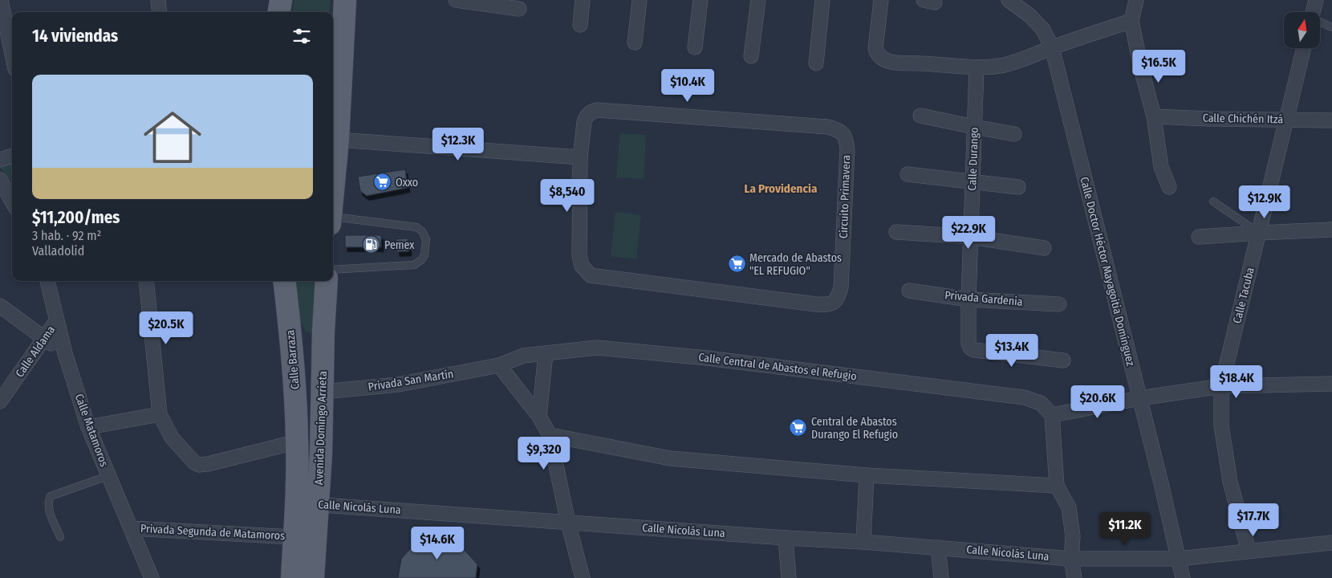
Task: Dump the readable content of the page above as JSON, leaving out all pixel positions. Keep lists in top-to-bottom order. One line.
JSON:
{"streets":{"main road":["Calle Barraza","Avenida Domingo Arrieta"],"street":["Calle Chichén Itzá","Calle Durango","Circuito Primavera","Calle Doctor Héctor Mayagoitia Domínguez","Calle Tacuba","Privada Gardenia","Calle Aldama","Calle Central de Abastos el Refugio","Privada San Martín","Calle Matamoros","Calle Nicolás Luna","Privada Segunda de Matamoros"]},"crossings":[["Calle Chichén Itzá","Calle Tacuba"],["Calle Durango","Privada Gardenia"],["Calle Doctor Héctor Mayagoitia Domínguez","Calle Nicolás Luna"],["Calle Tacuba","Calle Nicolás Luna"],["Calle Aldama","Calle Matamoros"],["Calle Barraza","Calle Nicolás Luna"],["Calle Barraza","Privada Segunda de Matamoros"],["Calle Central de Abastos el Refugio","Privada San Martín"],["Privada San Martín","Avenida Domingo Arrieta"],["Avenida Domingo Arrieta","Calle Nicolás Luna"],["Calle Matamoros","Privada Segunda de Matamoros"]],"districts":["La Providencia"],"places":{"supermarket":["Oxxo","Mercado de Abastos \"EL REFUGIO\"","Central de Abastos Durango El Refugio"],"fuel station":["Pemex"]},"north":"top","page":{"heading":"14 viviendas","price":["$16.5K","$10.4K","$12.3K","$8,540","$12.9K","$22.9K","$20.5K","$13.4K","$18.4K","$20.6K","$9,320","$17.7K","$11.2K","$14.6K"],"list":[{"name":"$11,200/mes","note":"3 hab. · 92 m² · Valladolid"}]}}
